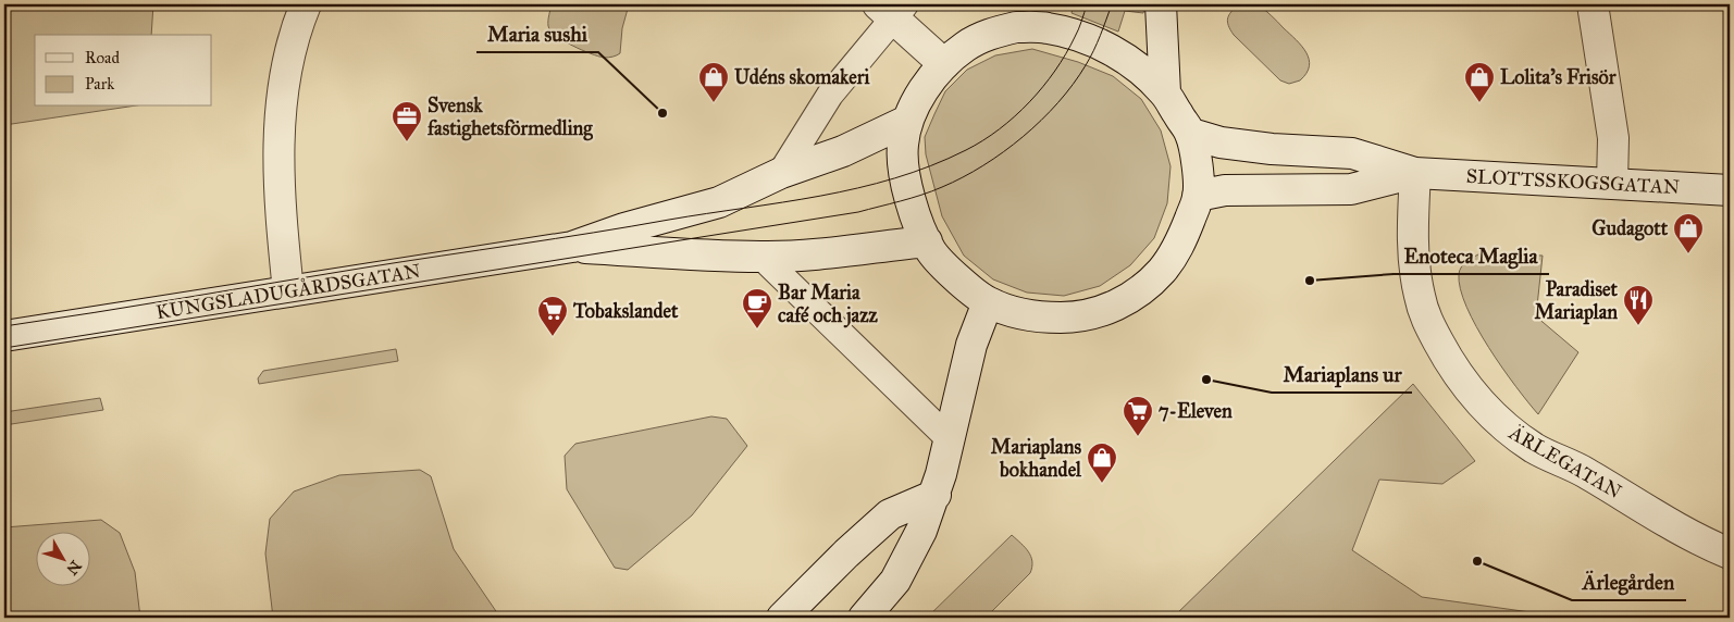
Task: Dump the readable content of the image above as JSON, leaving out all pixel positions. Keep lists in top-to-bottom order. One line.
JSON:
{"streets":{"street":["SLOTTSSKOGSGATAN","KUNGSLADUGÅRDSGATAN","ÄRLEGATAN"]},"crossings":[["SLOTTSSKOGSGATAN","ÄRLEGATAN"]],"places":{"shop":["Udéns skomakeri","Lolita's Frisör","Gudagott","Mariaplans bokhandel"],"other":["Maria sushi","Enoteca Maglia","Mariaplans ur","Ärlegården"],"office":["Svensk fastighetsförmedling"],"restaurant":["Paradiset Mariaplan"],"cafe":["Bar Maria café och jazz"],"supermarket":["Tobakslandet","7-Eleven"]},"legend":["Road","Park"],"north":"bottom right"}
